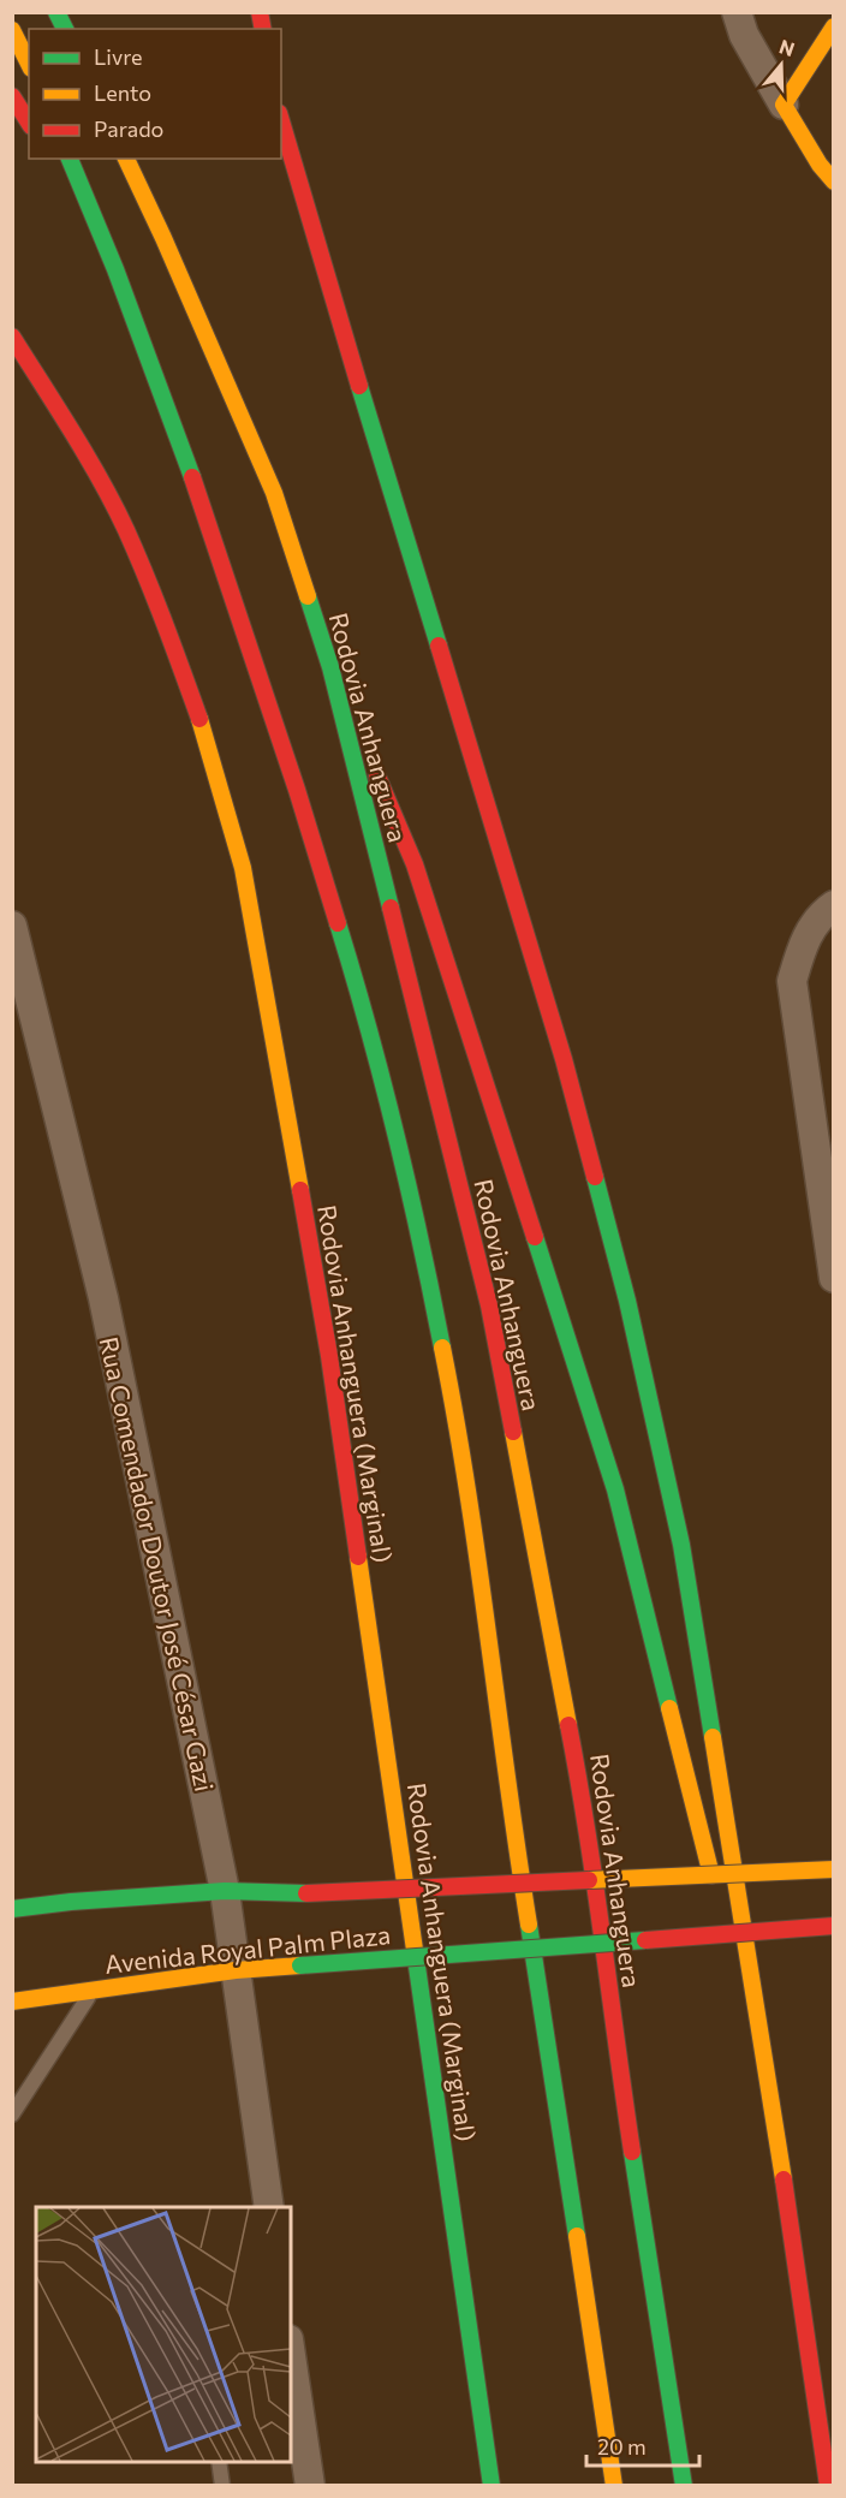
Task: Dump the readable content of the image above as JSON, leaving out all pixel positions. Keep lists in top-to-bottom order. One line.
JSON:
{"streets":{"main road":["Rodovia Anhanguera","Rodovia Anhanguera (Marginal)","Avenida Royal Palm Plaza"],"street":["Rua Comendador Doutor José César Gazi"]},"crossings":[["Rua Comendador Doutor José César Gazi","Avenida Royal Palm Plaza"]],"legend":["Livre","Lento","Parado"],"scale_bar":"20 m","north":"top"}
